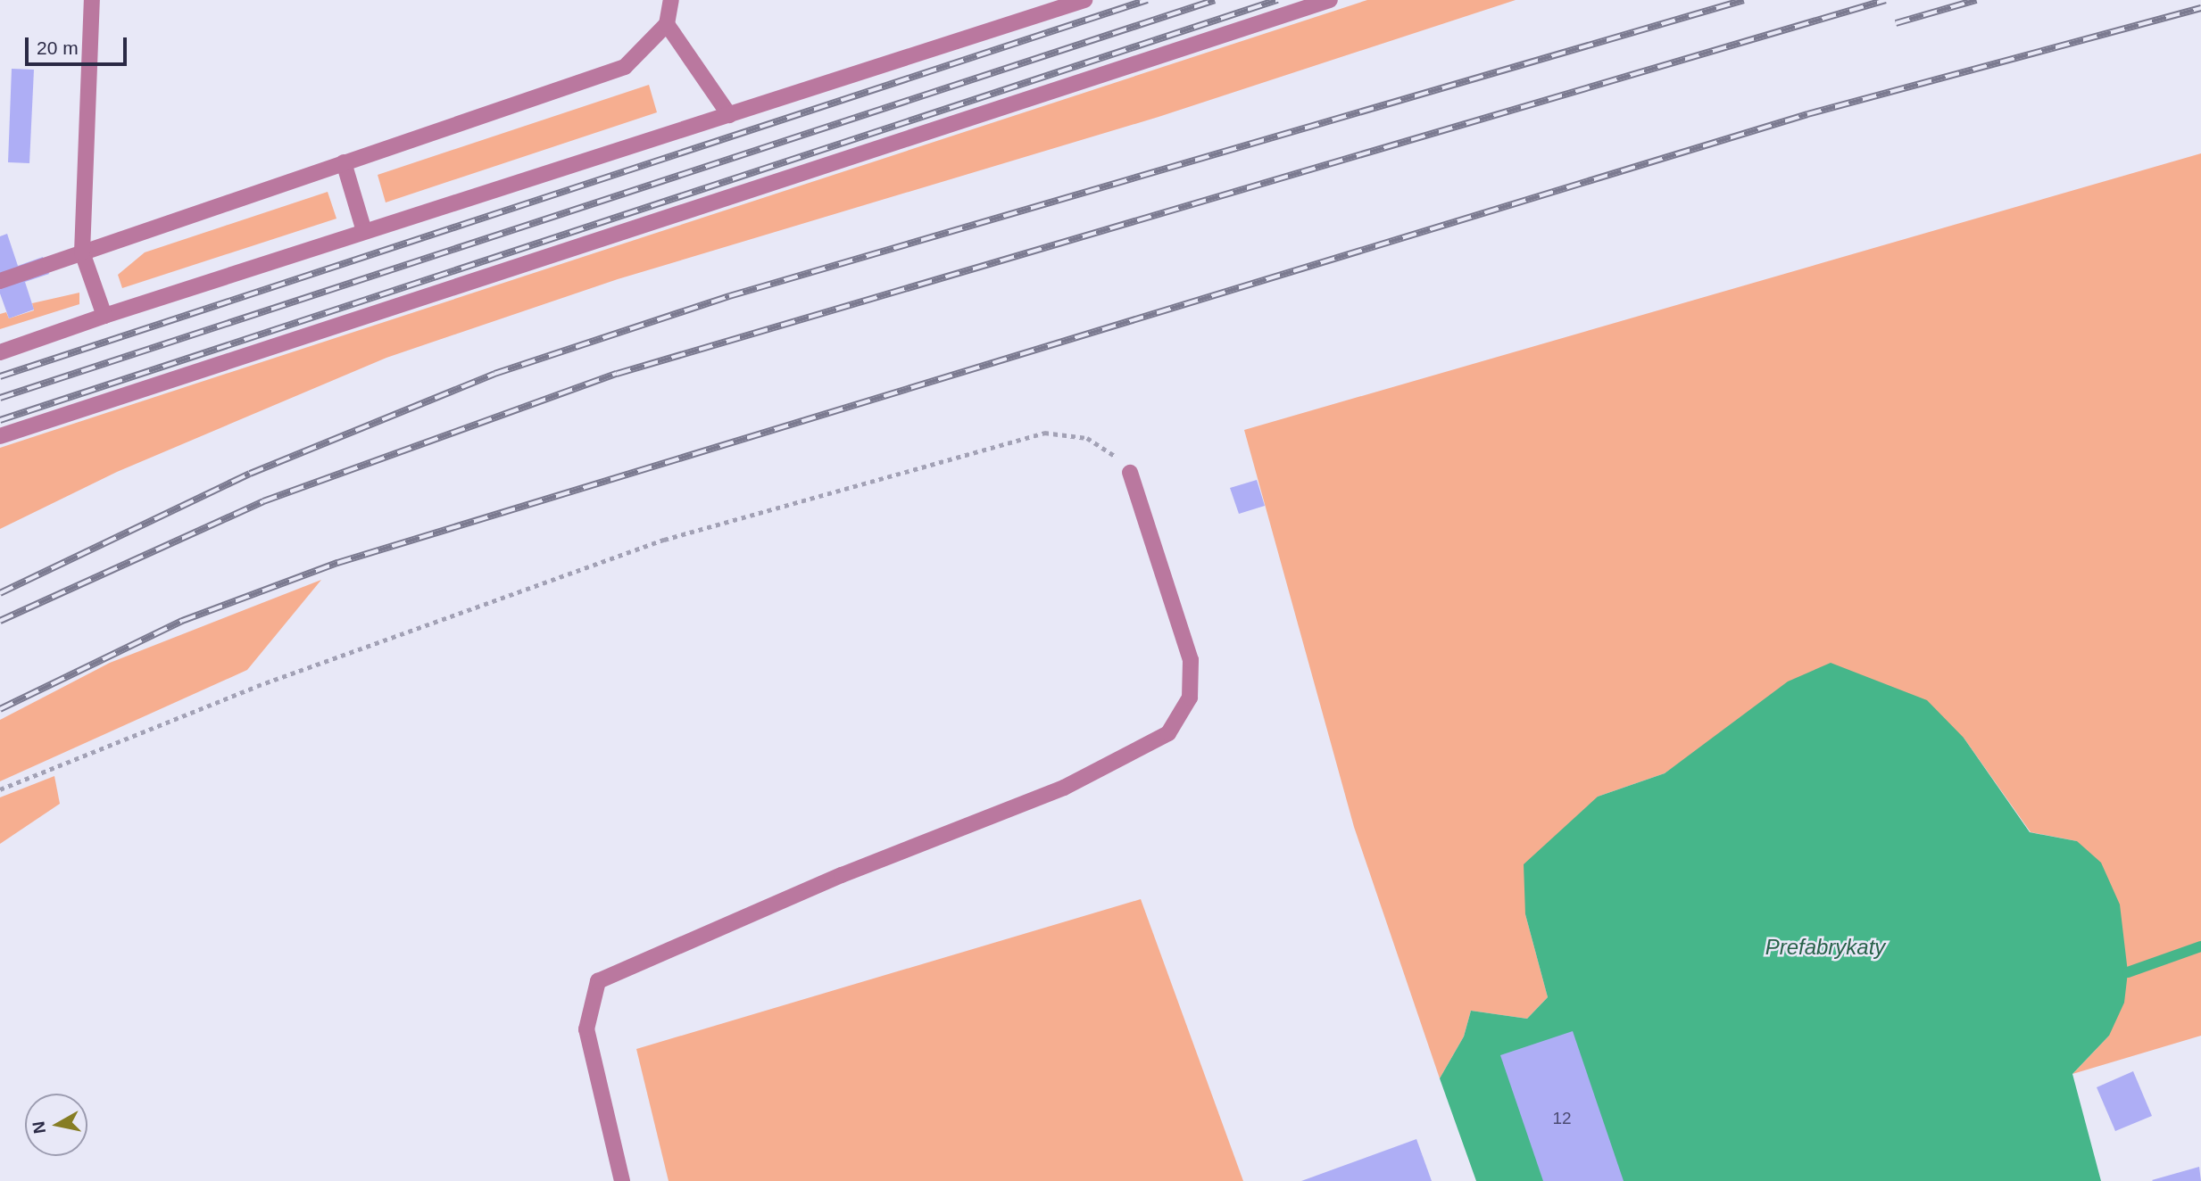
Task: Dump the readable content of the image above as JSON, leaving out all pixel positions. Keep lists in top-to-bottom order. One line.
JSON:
{"water":["Prefabrykaty"],"house_numbers":["12"],"scale_bar":"20 m","north":"left"}
